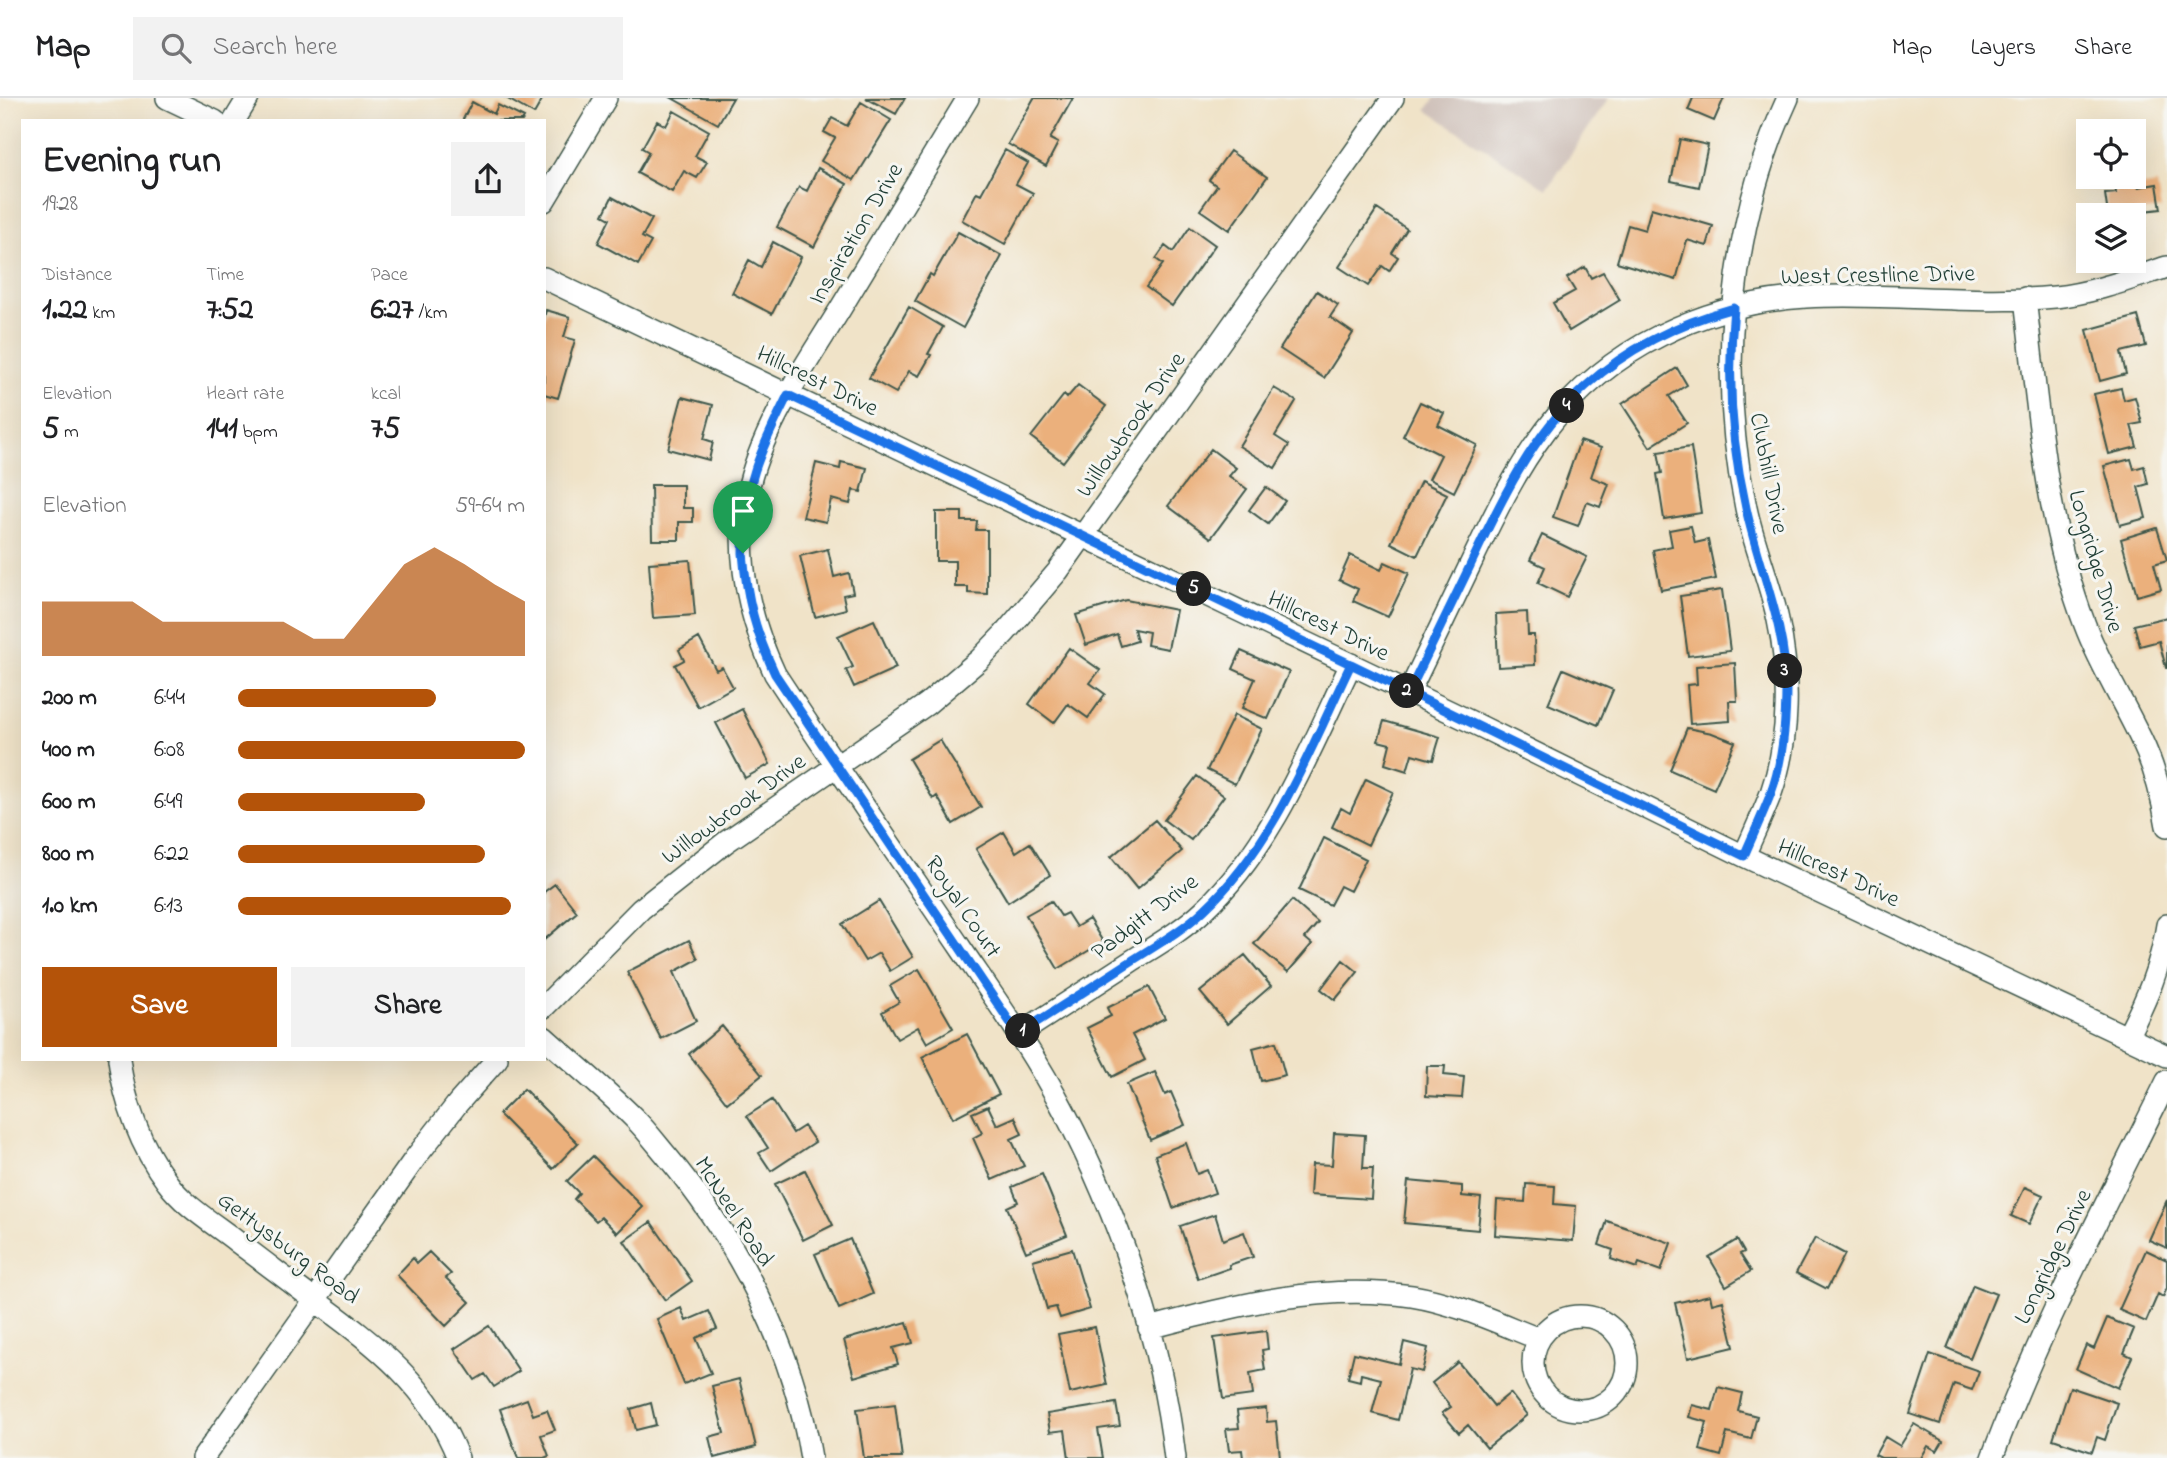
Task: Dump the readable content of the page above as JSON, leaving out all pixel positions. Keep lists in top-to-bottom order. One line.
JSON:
{"streets":{"street":["Inspiration Drive","West Crestline Drive","Hillcrest Drive","Willowbrook Drive","Clubhill Drive","Longridge Drive","Royal Court","Padgitt Drive","McNeel Road","Gettysburg Road"]},"crossings":[["Inspiration Drive","Hillcrest Drive"],["Inspiration Drive","Royal Court"],["West Crestline Drive","Hillcrest Drive"],["West Crestline Drive","Clubhill Drive"],["West Crestline Drive","Longridge Drive"],["Hillcrest Drive","Willowbrook Drive"],["Hillcrest Drive","Clubhill Drive"],["Hillcrest Drive","Royal Court"],["Hillcrest Drive","Padgitt Drive"],["Willowbrook Drive","Royal Court"],["Royal Court","Padgitt Drive"]],"page":{"header":"Map","search":"Search here","nav":["Map","Layers","Share"],"heading":["Evening run","19:28"],"stats":[["Distance","1.22 km"],["Time","7:52"],["Pace","6:27 /km"],["Elevation","5 m"],["Heart rate","141 bpm"],["kcal","75"]],"pins":["4","5","3","2","1"],"chart":["Elevation","59–64 m"],"list":[{"name":"200 m","note":"6:44"},{"name":"400 m","note":"6:08"},{"name":"600 m","note":"6:49"},{"name":"800 m","note":"6:22"},{"name":"1.0 km","note":"6:13"}],"buttons":["Save","Share"]}}
